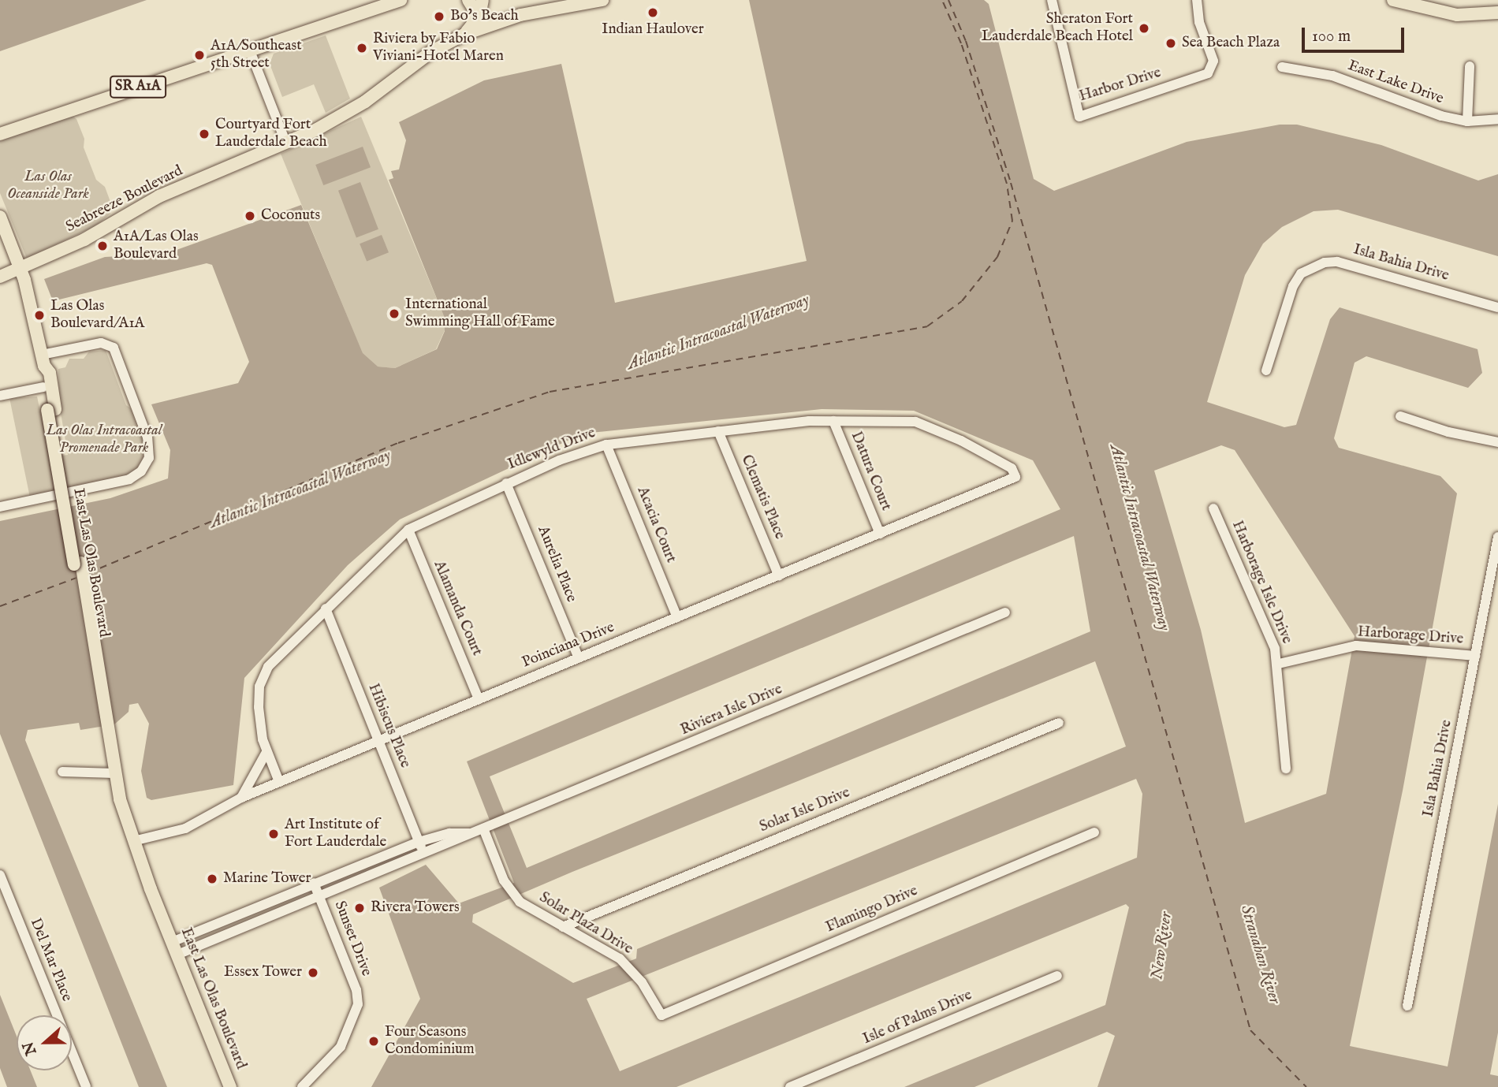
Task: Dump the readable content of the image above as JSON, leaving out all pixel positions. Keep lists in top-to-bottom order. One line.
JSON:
{"streets":{"main road":["SR A1A","Seabreeze Boulevard","East Las Olas Boulevard"],"street":["East Lake Drive","Harbor Drive","Isla Bahia Drive","Idlewyld Drive","Datura Court","Clematis Place","Acacia Court","Aurelia Place","Harborage Isle Drive","Alamanda Court","Harborage Drive","Poinciana Drive","Riviera Isle Drive","Hibiscus Place","Solar Isle Drive","Flamingo Drive","Solar Plaza Drive","Sunset Drive","Del Mar Place","Isle of Palms Drive"]},"crossings":[["Seabreeze Boulevard","East Las Olas Boulevard"],["Isla Bahia Drive","Harborage Drive"],["Idlewyld Drive","Datura Court"],["Idlewyld Drive","Clematis Place"],["Idlewyld Drive","Acacia Court"],["Idlewyld Drive","Aurelia Place"],["Idlewyld Drive","Alamanda Court"],["Idlewyld Drive","Poinciana Drive"],["Idlewyld Drive","Hibiscus Place"],["Datura Court","Poinciana Drive"],["Clematis Place","Poinciana Drive"],["Acacia Court","Poinciana Drive"],["East Las Olas Boulevard","Poinciana Drive"],["East Las Olas Boulevard","Riviera Isle Drive"],["Aurelia Place","Poinciana Drive"],["Harborage Isle Drive","Harborage Drive"],["Alamanda Court","Poinciana Drive"],["Poinciana Drive","Hibiscus Place"],["Riviera Isle Drive","Hibiscus Place"],["Riviera Isle Drive","Solar Plaza Drive"],["Riviera Isle Drive","Sunset Drive"],["Solar Isle Drive","Solar Plaza Drive"],["Flamingo Drive","Solar Plaza Drive"]],"water":["Atlantic Intracoastal Waterway","New River","Stranahan River"],"parks":["Las Olas Oceanside Park","Las Olas Intracoastal Promenade Park"],"places":["Indian Haulover","Bo's Beach","Sheraton Fort Lauderdale Beach Hotel","Sea Beach Plaza","Riviera by Fabio Viviani-Hotel Maren","A1A/Southeast 5th Street","Courtyard Fort Lauderdale Beach","Coconuts","A1A/Las Olas Boulevard","International Swimming Hall of Fame","Las Olas Boulevard/A1A","Art Institute of Fort Lauderdale","Marine Tower","Rivera Towers","Essex Tower","Four Seasons Condominium"],"scale_bar":"100 m","north":"left"}
